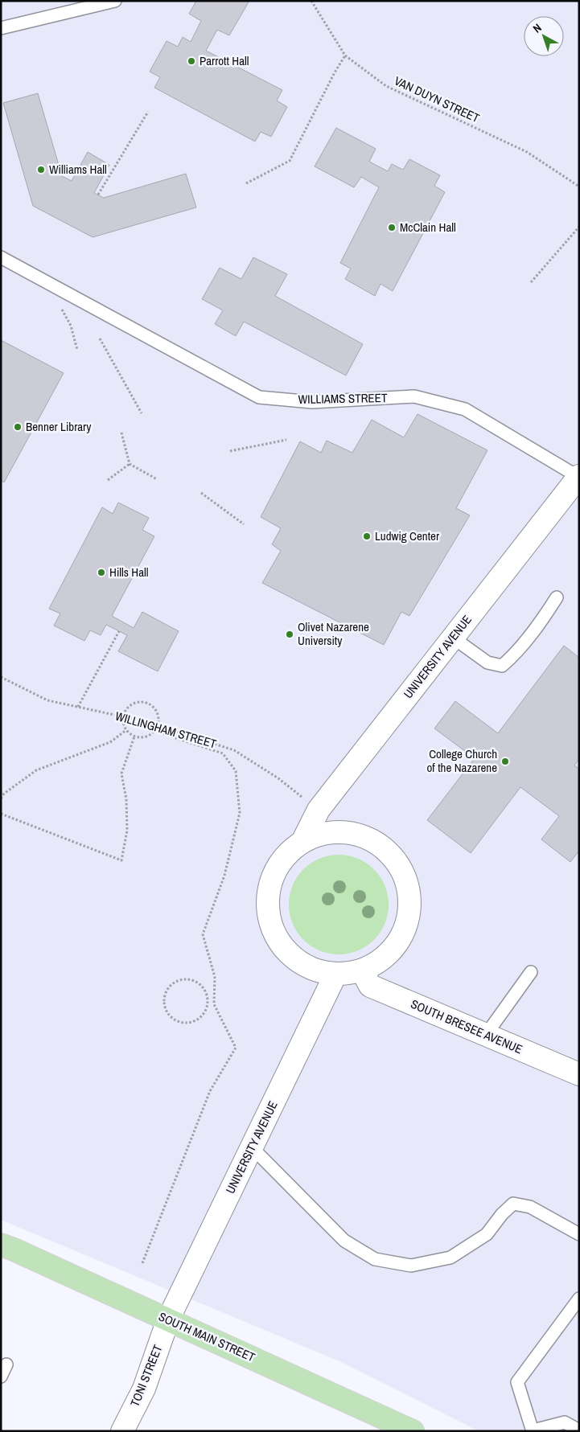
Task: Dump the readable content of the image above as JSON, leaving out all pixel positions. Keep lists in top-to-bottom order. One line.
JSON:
{"streets":{"main road":["SOUTH MAIN STREET"],"street":["UNIVERSITY AVENUE","SOUTH BRESEE AVENUE","TONI STREET"],"lane":["WILLIAMS STREET"],"path":["VAN DUYN STREET","WILLINGHAM STREET"]},"crossings":[["WILLIAMS STREET","UNIVERSITY AVENUE"],["UNIVERSITY AVENUE","WILLINGHAM STREET"],["UNIVERSITY AVENUE","SOUTH BRESEE AVENUE"],["UNIVERSITY AVENUE","SOUTH MAIN STREET"],["UNIVERSITY AVENUE","TONI STREET"],["SOUTH MAIN STREET","TONI STREET"]],"places":["Parrott Hall","Williams Hall","McClain Hall","Benner Library","Ludwig Center","Hills Hall","Olivet Nazarene University","College Church of the Nazarene"],"north":"top left"}
